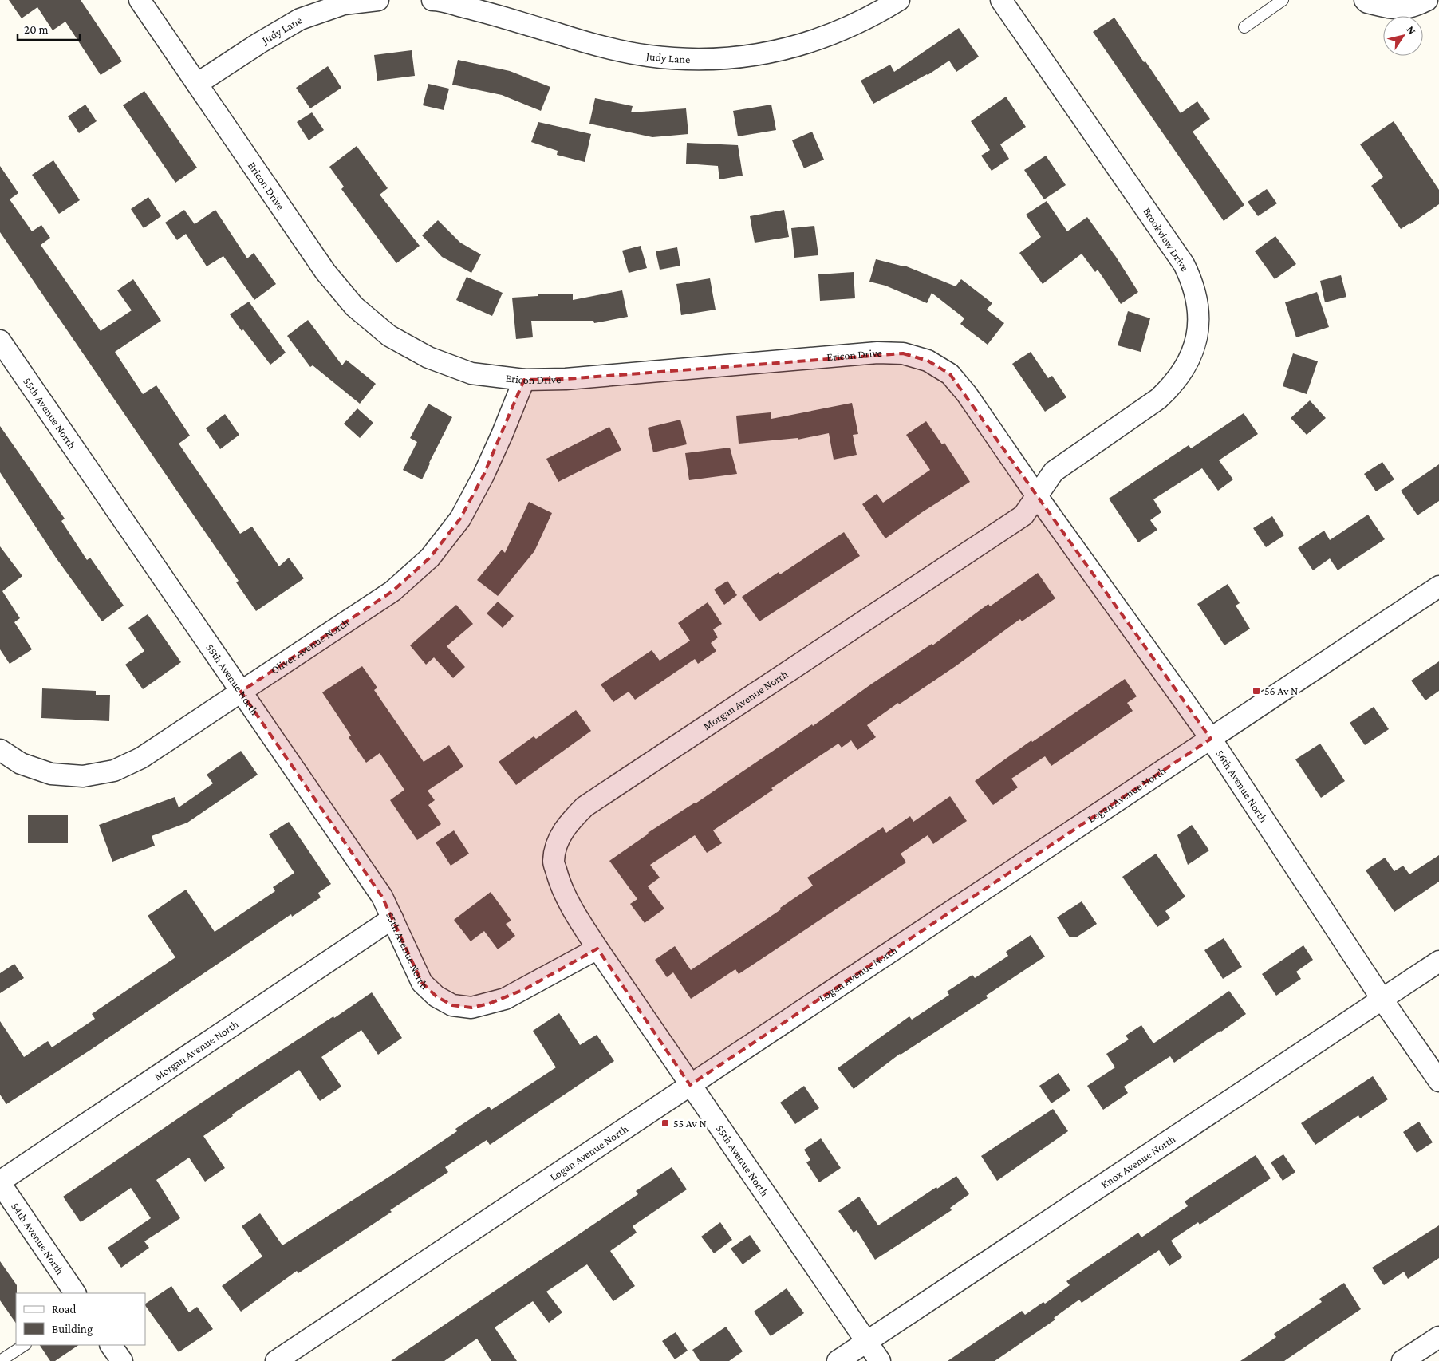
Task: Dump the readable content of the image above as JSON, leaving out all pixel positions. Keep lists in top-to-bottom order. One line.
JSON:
{"streets":{"street":["Judy Lane","Ericon Drive","Brookview Drive","55th Avenue North","Oliver Avenue North","Morgan Avenue North","56th Avenue North","Logan Avenue North","Knox Avenue North","54th Avenue North"]},"crossings":[["Judy Lane","Ericon Drive"],["Ericon Drive","Brookview Drive"],["Ericon Drive","Oliver Avenue North"],["Ericon Drive","Morgan Avenue North"],["Ericon Drive","56th Avenue North"],["Brookview Drive","Morgan Avenue North"],["Brookview Drive","56th Avenue North"],["55th Avenue North","Oliver Avenue North"],["55th Avenue North","Morgan Avenue North"],["55th Avenue North","Logan Avenue North"],["55th Avenue North","Knox Avenue North"],["Morgan Avenue North","56th Avenue North"],["Morgan Avenue North","54th Avenue North"],["56th Avenue North","Logan Avenue North"],["56th Avenue North","Knox Avenue North"]],"places":{"transit":["56 Av N","55 Av N"]},"legend":["Road","Building"],"scale_bar":"20 m","north":"top right"}
